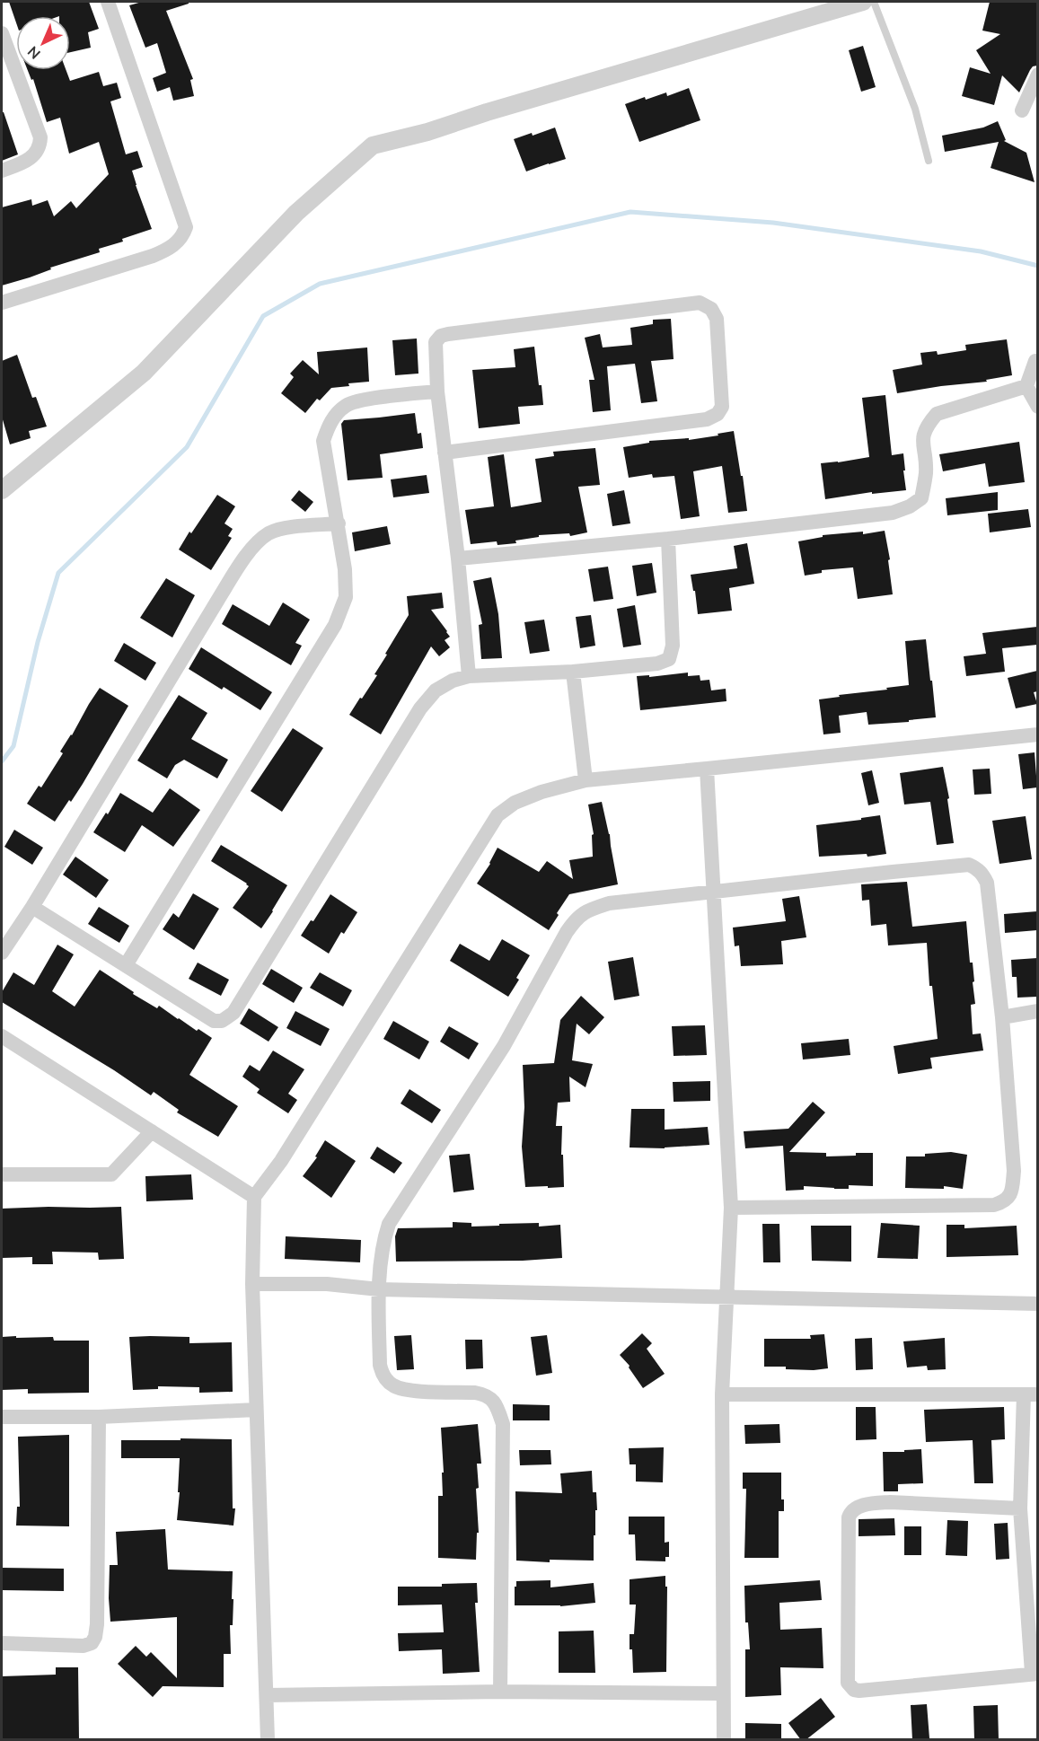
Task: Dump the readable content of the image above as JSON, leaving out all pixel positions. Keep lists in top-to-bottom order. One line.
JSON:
{"north":"bottom left"}
